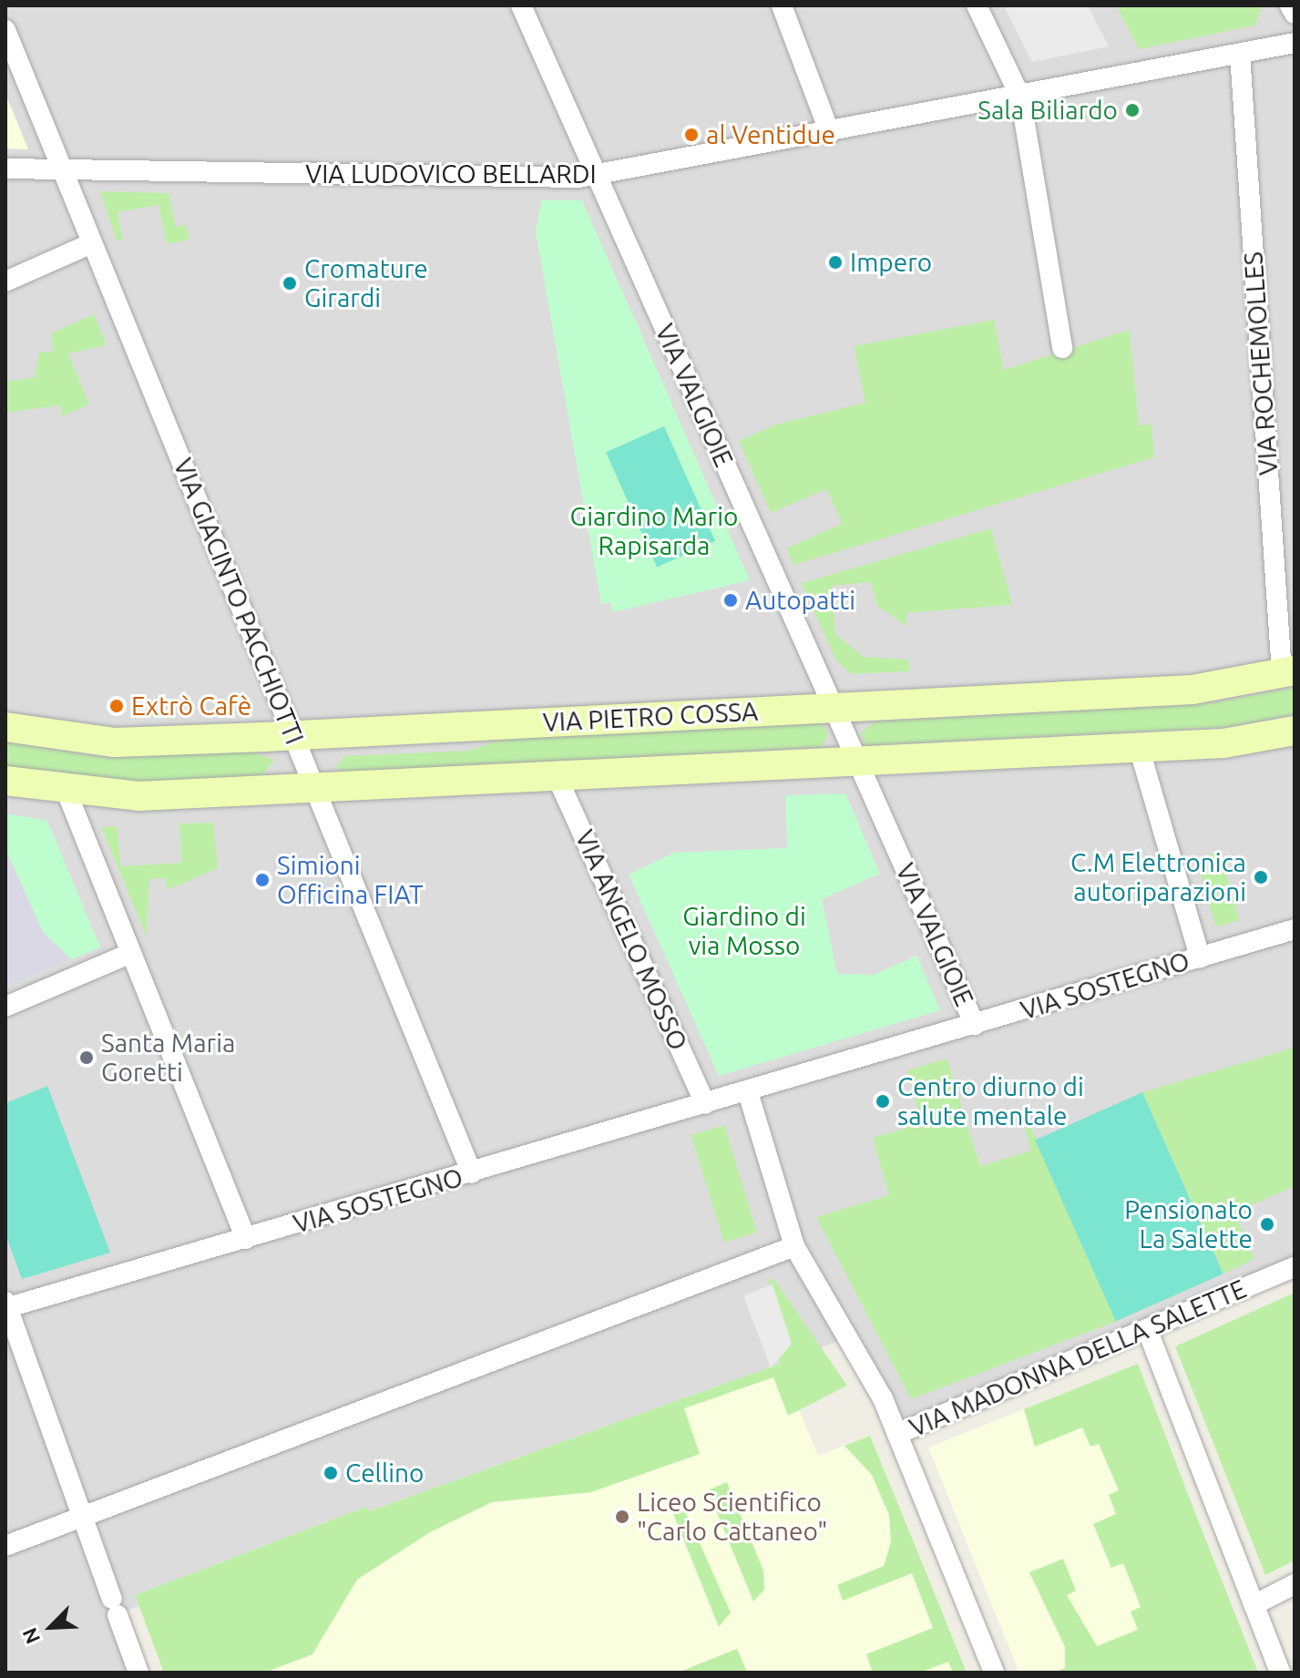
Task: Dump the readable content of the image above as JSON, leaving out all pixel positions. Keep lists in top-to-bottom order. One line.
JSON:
{"streets":{"main road":["VIA PIETRO COSSA"],"street":["VIA LUDOVICO BELLARDI","VIA ROCHEMOLLES","VIA VALGIOIE","VIA GIACINTO PACCHIOTTI","VIA ANGELO MOSSO","VIA SOSTEGNO","VIA MADONNA DELLA SALETTE"]},"crossings":[["VIA LUDOVICO BELLARDI","VIA ROCHEMOLLES"],["VIA LUDOVICO BELLARDI","VIA VALGIOIE"],["VIA LUDOVICO BELLARDI","VIA GIACINTO PACCHIOTTI"],["VIA ROCHEMOLLES","VIA PIETRO COSSA"],["VIA VALGIOIE","VIA PIETRO COSSA"],["VIA VALGIOIE","VIA SOSTEGNO"],["VIA GIACINTO PACCHIOTTI","VIA PIETRO COSSA"],["VIA GIACINTO PACCHIOTTI","VIA SOSTEGNO"],["VIA ANGELO MOSSO","VIA SOSTEGNO"]],"parks":["Giardino Mario Rapisarda","Giardino di via Mosso"],"places":["Sala Biliardo","al Ventidue","Impero","Cromature Girardi","Autopatti","Extrò Cafè","C.M Elettronica autoriparazioni","Simioni Officina FIAT","Santa Maria Goretti","Centro diurno di salute mentale","Pensionato La Salette","Cellino","Liceo Scientifico \"Carlo Cattaneo\""],"north":"bottom left"}
